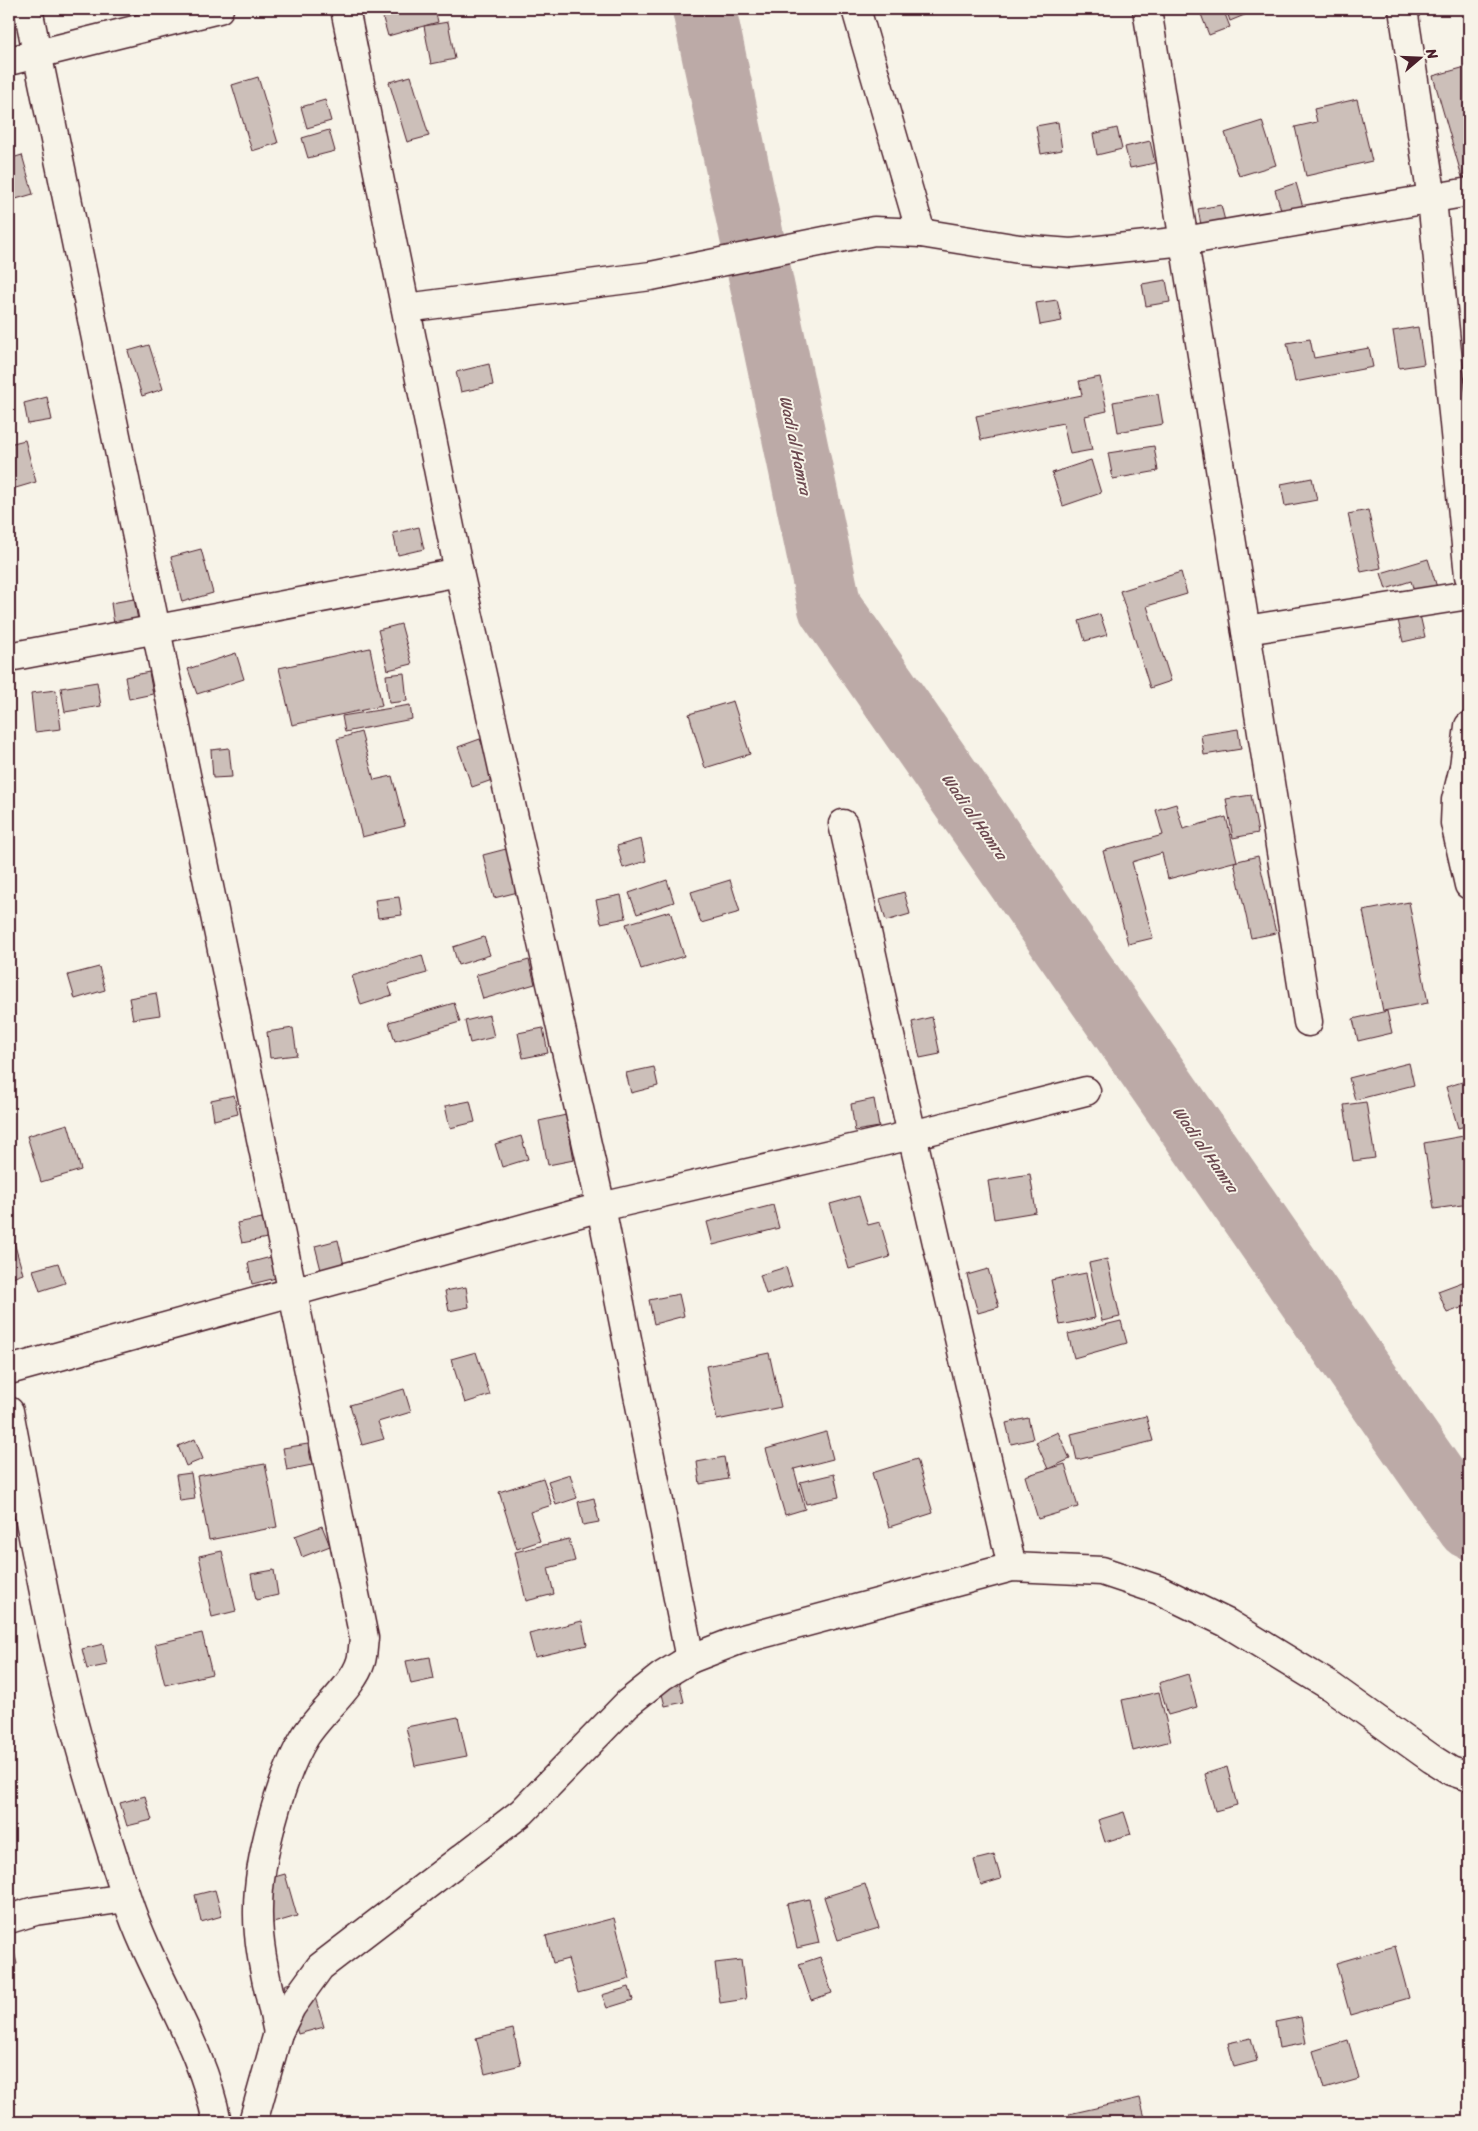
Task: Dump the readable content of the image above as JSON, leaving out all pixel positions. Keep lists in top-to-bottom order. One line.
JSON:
{"water":["Wadi al Hamra"],"north":"right"}
